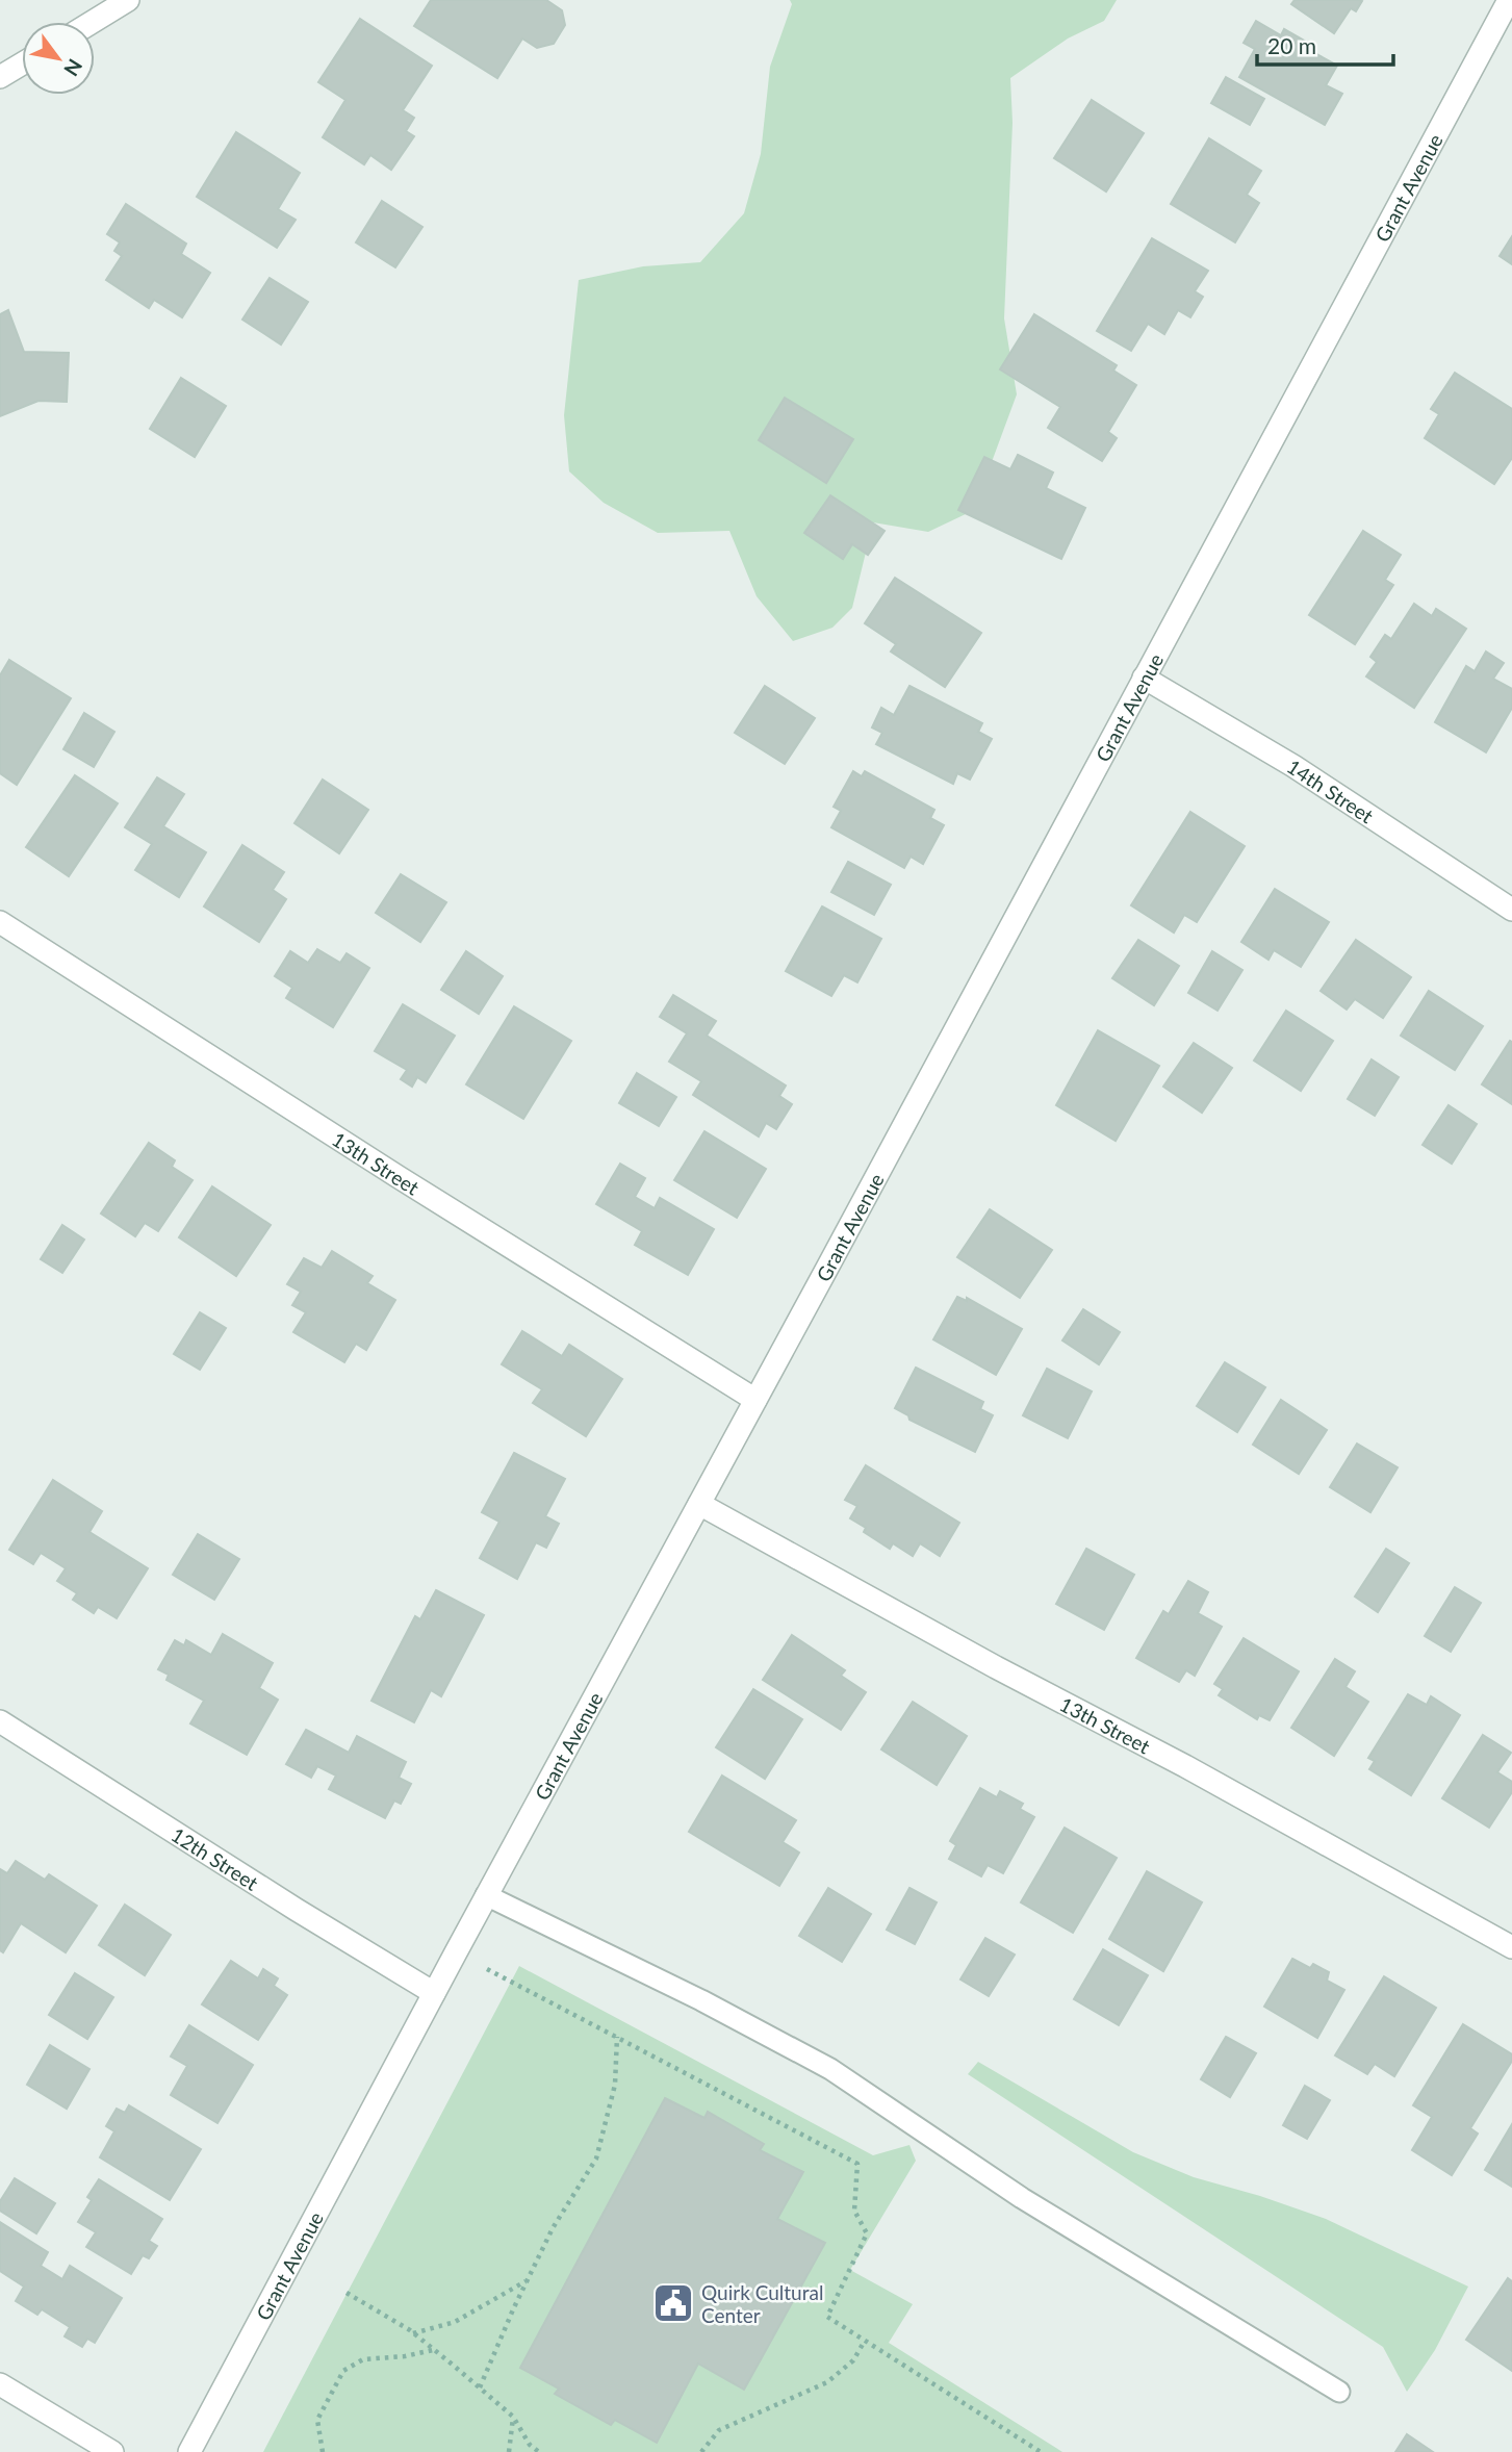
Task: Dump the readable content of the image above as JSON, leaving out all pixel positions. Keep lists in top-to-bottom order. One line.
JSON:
{"streets":{"street":["Grant Avenue","14th Street","13th Street","12th Street"]},"crossings":[["Grant Avenue","14th Street"],["Grant Avenue","13th Street"],["Grant Avenue","12th Street"]],"places":{"public building":["Quirk Cultural Center"]},"scale_bar":"20 m","north":"bottom right"}
